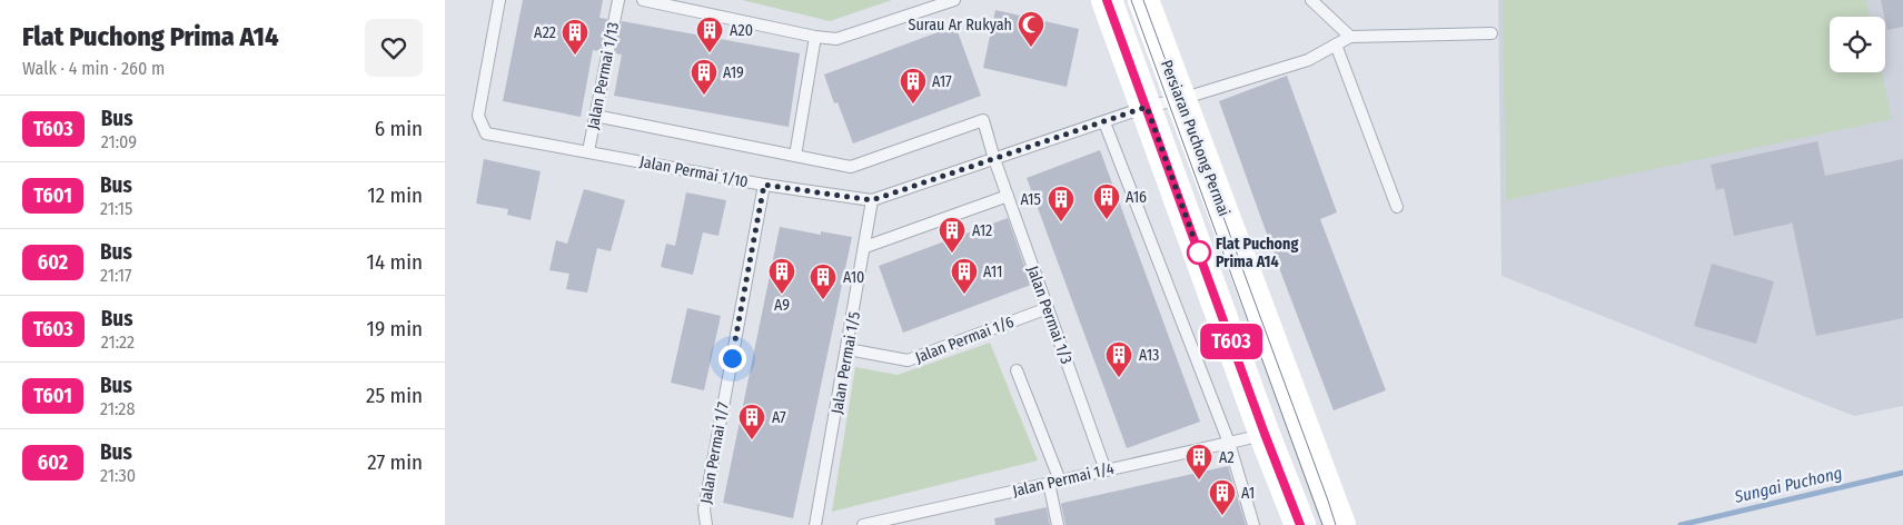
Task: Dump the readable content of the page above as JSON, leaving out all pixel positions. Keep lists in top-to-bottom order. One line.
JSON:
{"streets":{"main road":["Persiaran Puchong Permai"],"lane":["Jalan Permai 1/13","Jalan Permai 1/10","Jalan Permai 1/3","Jalan Permai 1/6","Jalan Permai 1/5","Jalan Permai 1/7","Jalan Permai 1/4"]},"crossings":[["Jalan Permai 1/13","Jalan Permai 1/10"],["Persiaran Puchong Permai","Jalan Permai 1/10"],["Jalan Permai 1/10","Jalan Permai 1/3"],["Jalan Permai 1/10","Jalan Permai 1/5"],["Jalan Permai 1/10","Jalan Permai 1/7"],["Jalan Permai 1/3","Jalan Permai 1/6"],["Jalan Permai 1/3","Jalan Permai 1/4"],["Jalan Permai 1/6","Jalan Permai 1/5"]],"water":["Sungai Puchong"],"places":{"mosque":["Surau Ar Rukyah"],"building":["A20","A22","A19","A17","A16","A15","A12","A9","A11","A10","A13","A7","A2","A1"],"other":["Flat Puchong Prima A14"]},"lines":["bus line T603"],"page":{"heading":["Flat Puchong Prima A14","Walk · 4 min · 260 m"],"on_map":"T603","list":[{"mark":"T603","name":"Bus","note":"21:09","value":"6 min"},{"mark":"T601","name":"Bus","note":"21:15","value":"12 min"},{"mark":"602","name":"Bus","note":"21:17","value":"14 min"},{"mark":"T603","name":"Bus","note":"21:22","value":"19 min"},{"mark":"T601","name":"Bus","note":"21:28","value":"25 min"},{"mark":"602","name":"Bus","note":"21:30","value":"27 min"}]}}
